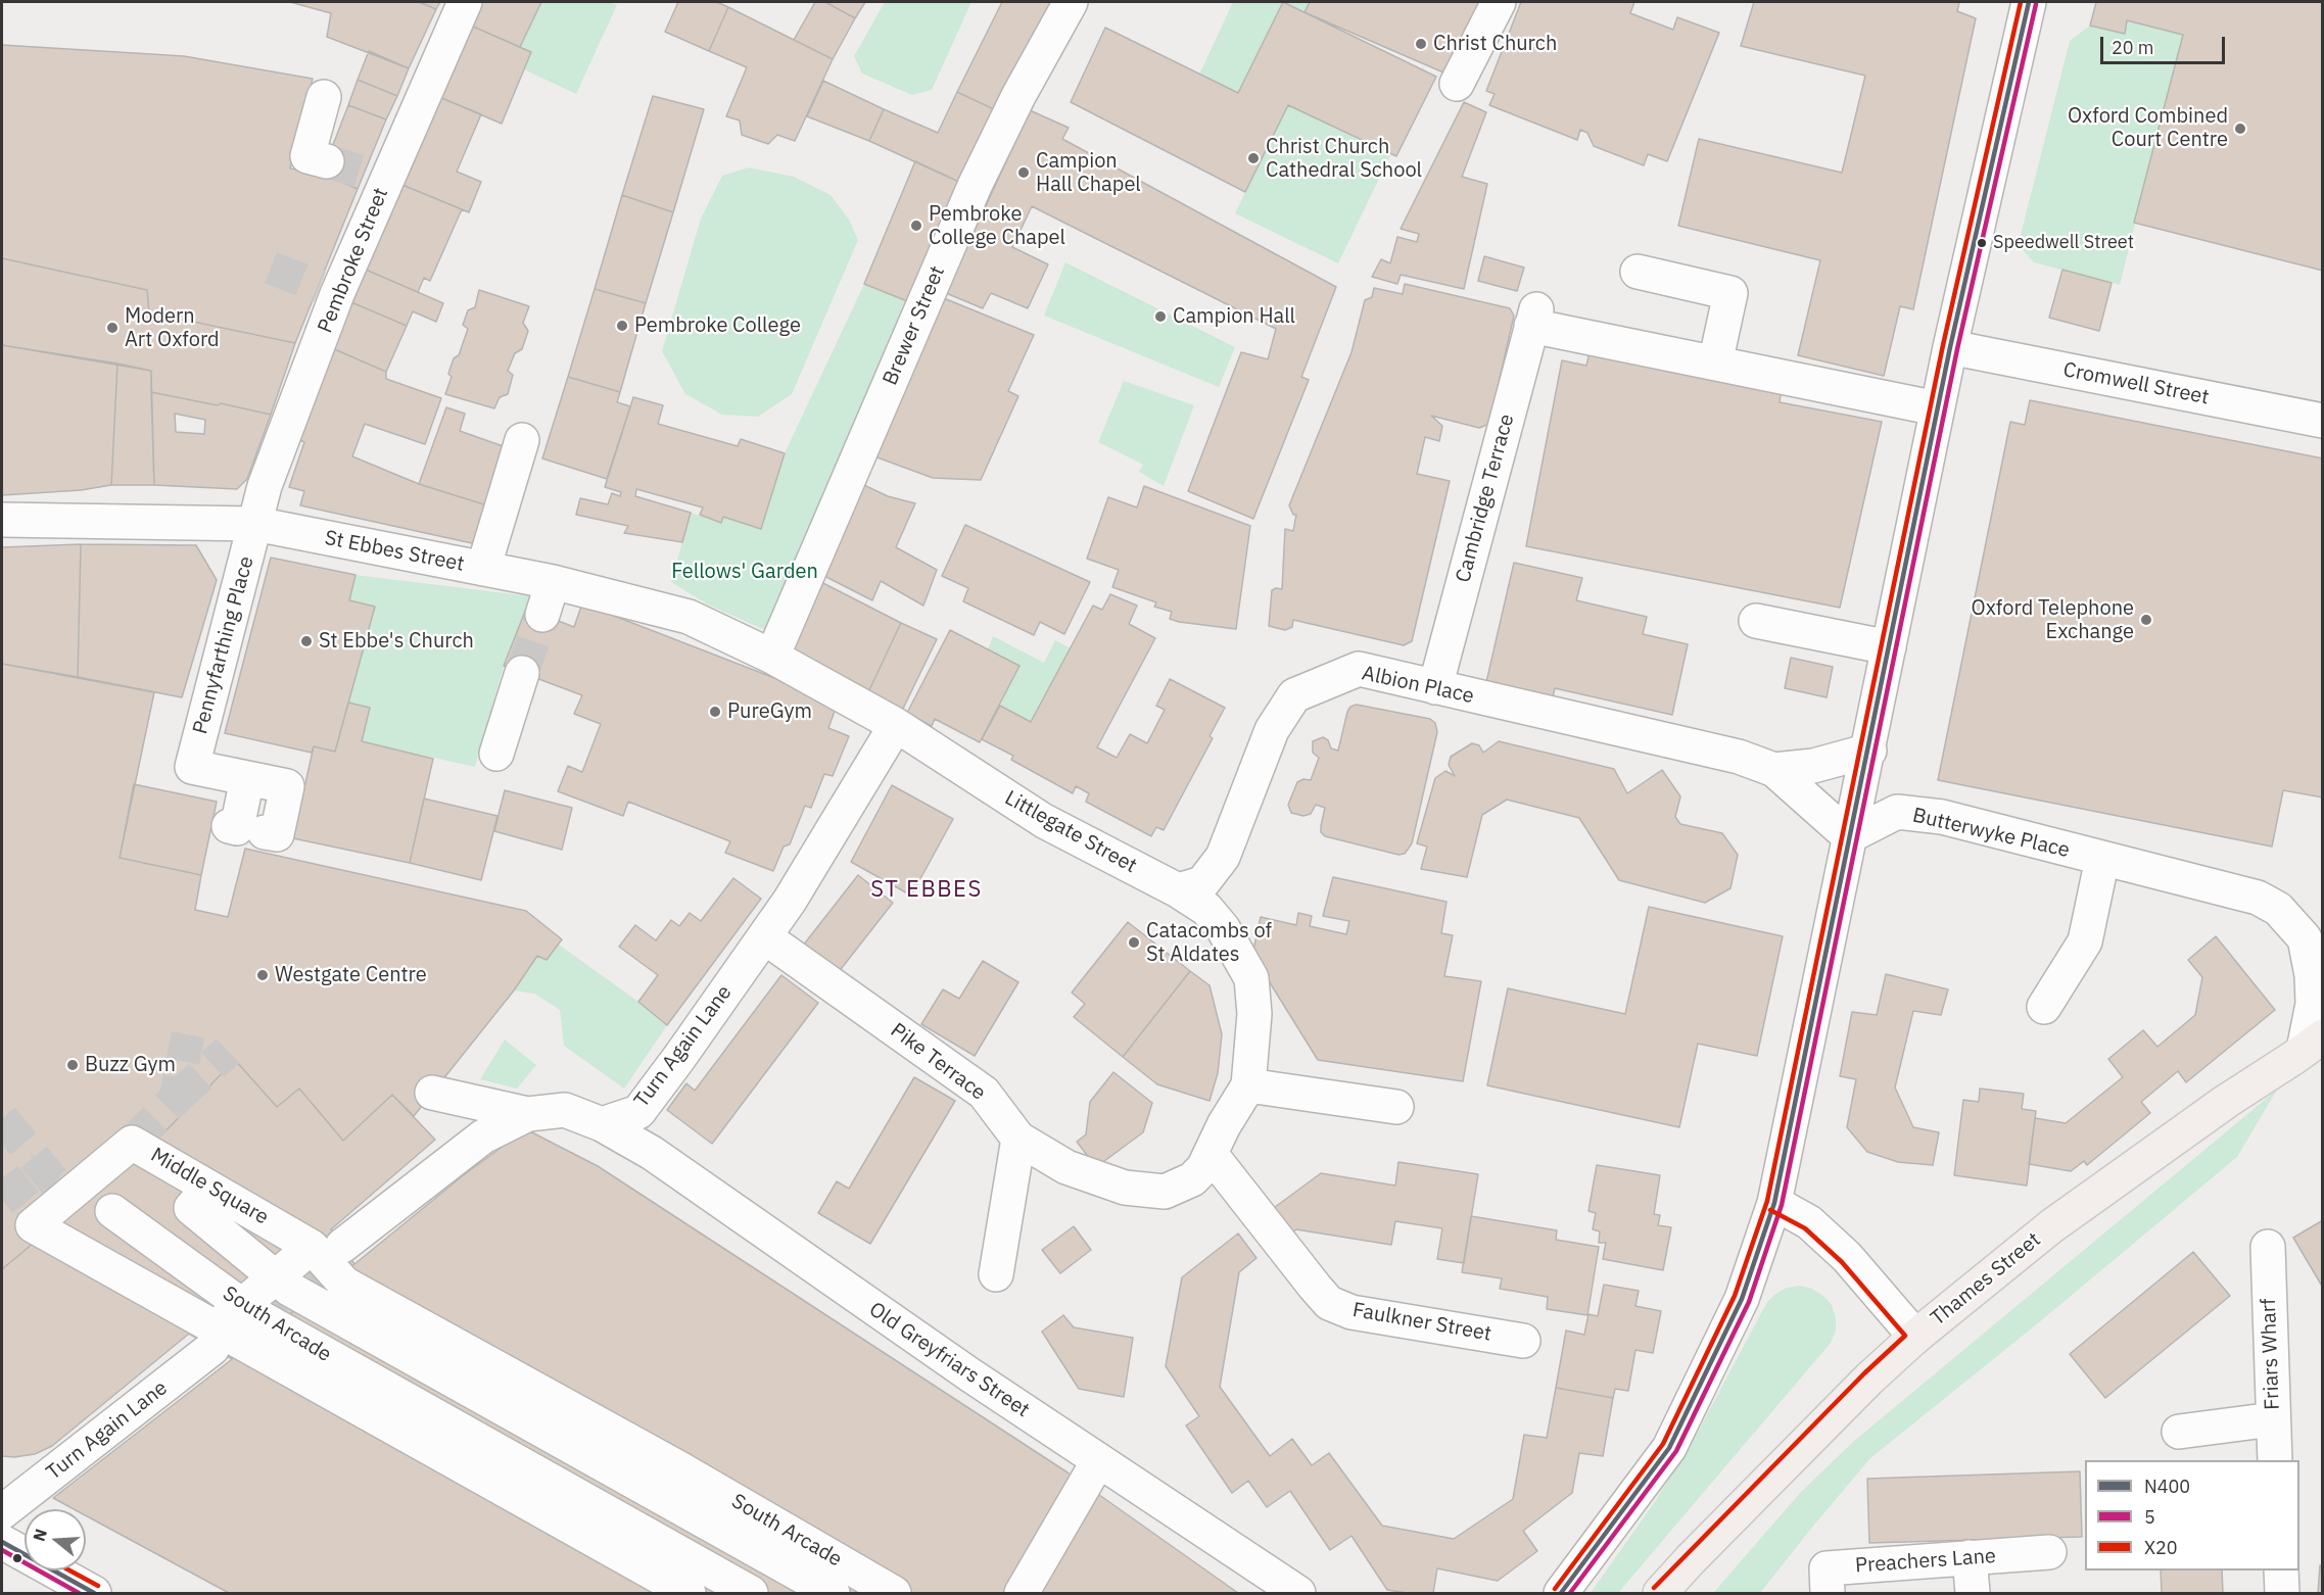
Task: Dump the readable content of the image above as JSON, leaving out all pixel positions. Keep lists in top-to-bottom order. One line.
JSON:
{"streets":{"main road":["Thames Street"],"street":["Pembroke Street","Brewer Street","Cromwell Street","Cambridge Terrace","St Ebbes Street","Pennyfarthing Place","Albion Place","Littlegate Street","Butterwyke Place","Turn Again Lane","Pike Terrace","Middle Square","Faulkner Street","South Arcade","Friars Wharf","Old Greyfriars Street","Preachers Lane"]},"crossings":[["Pembroke Street","St Ebbes Street"],["Pembroke Street","Pennyfarthing Place"],["Brewer Street","St Ebbes Street"],["Brewer Street","Littlegate Street"],["Cambridge Terrace","Albion Place"],["St Ebbes Street","Pennyfarthing Place"],["St Ebbes Street","Littlegate Street"],["Albion Place","Littlegate Street"],["Albion Place","Butterwyke Place"],["Littlegate Street","Turn Again Lane"],["Butterwyke Place","Thames Street"],["Turn Again Lane","Pike Terrace"],["Turn Again Lane","Middle Square"],["Turn Again Lane","South Arcade"],["Turn Again Lane","Old Greyfriars Street"],["Middle Square","South Arcade"]],"districts":["ST EBBES"],"parks":["Fellows' Garden"],"places":["Christ Church","Oxford Combined Court Centre","Christ Church Cathedral School","Campion Hall Chapel","Pembroke College Chapel","Speedwell Street","Campion Hall","Pembroke College","Modern Art Oxford","Oxford Telephone Exchange","St Ebbe's Church","PureGym","Catacombs of St Aldates","Westgate Centre","Buzz Gym"],"lines":["transit line N400","transit line X20","transit line 5"],"legend":["N400","5","X20"],"scale_bar":"20 m","north":"left"}
